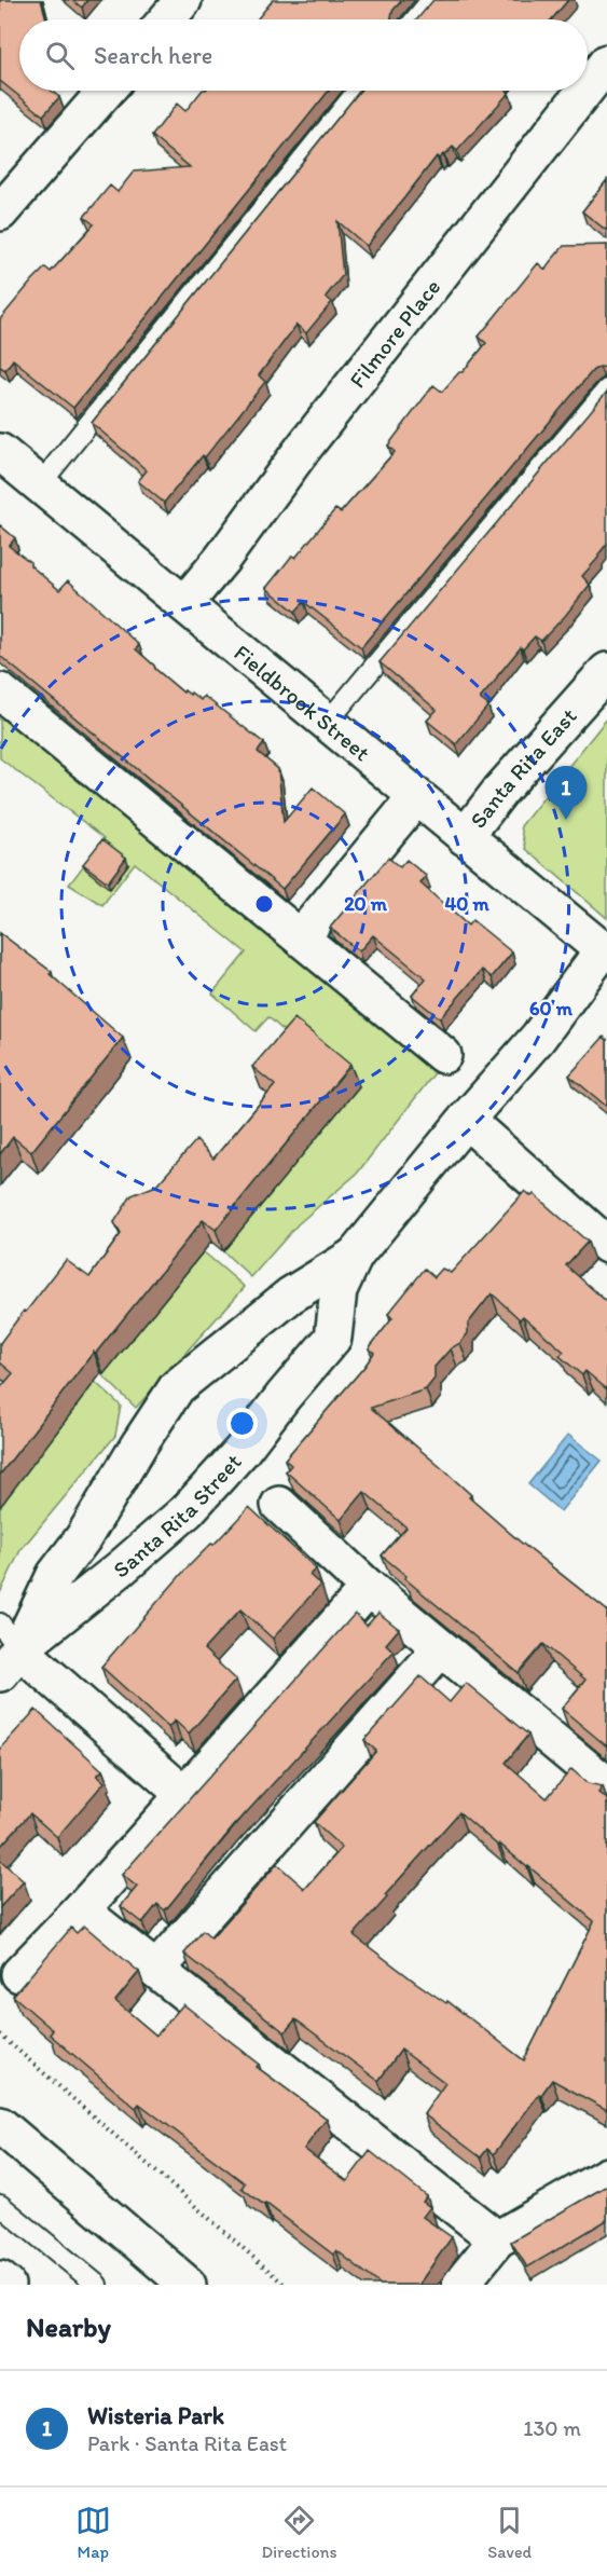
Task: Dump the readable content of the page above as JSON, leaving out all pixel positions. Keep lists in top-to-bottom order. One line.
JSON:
{"streets":{"street":["Filmore Place","Fieldbrook Street","Santa Rita East","Santa Rita Street"]},"crossings":[["Filmore Place","Fieldbrook Street"],["Fieldbrook Street","Santa Rita East"],["Fieldbrook Street","Santa Rita Street"]],"page":{"search":"Search here","pins":"1","heading":"Nearby","list":[{"mark":"1","name":"Wisteria Park","note":"Park · Santa Rita East","value":"130 m"}],"nav":["Map","Directions","Saved"]},"rings":["20 m","40 m","60 m"]}
